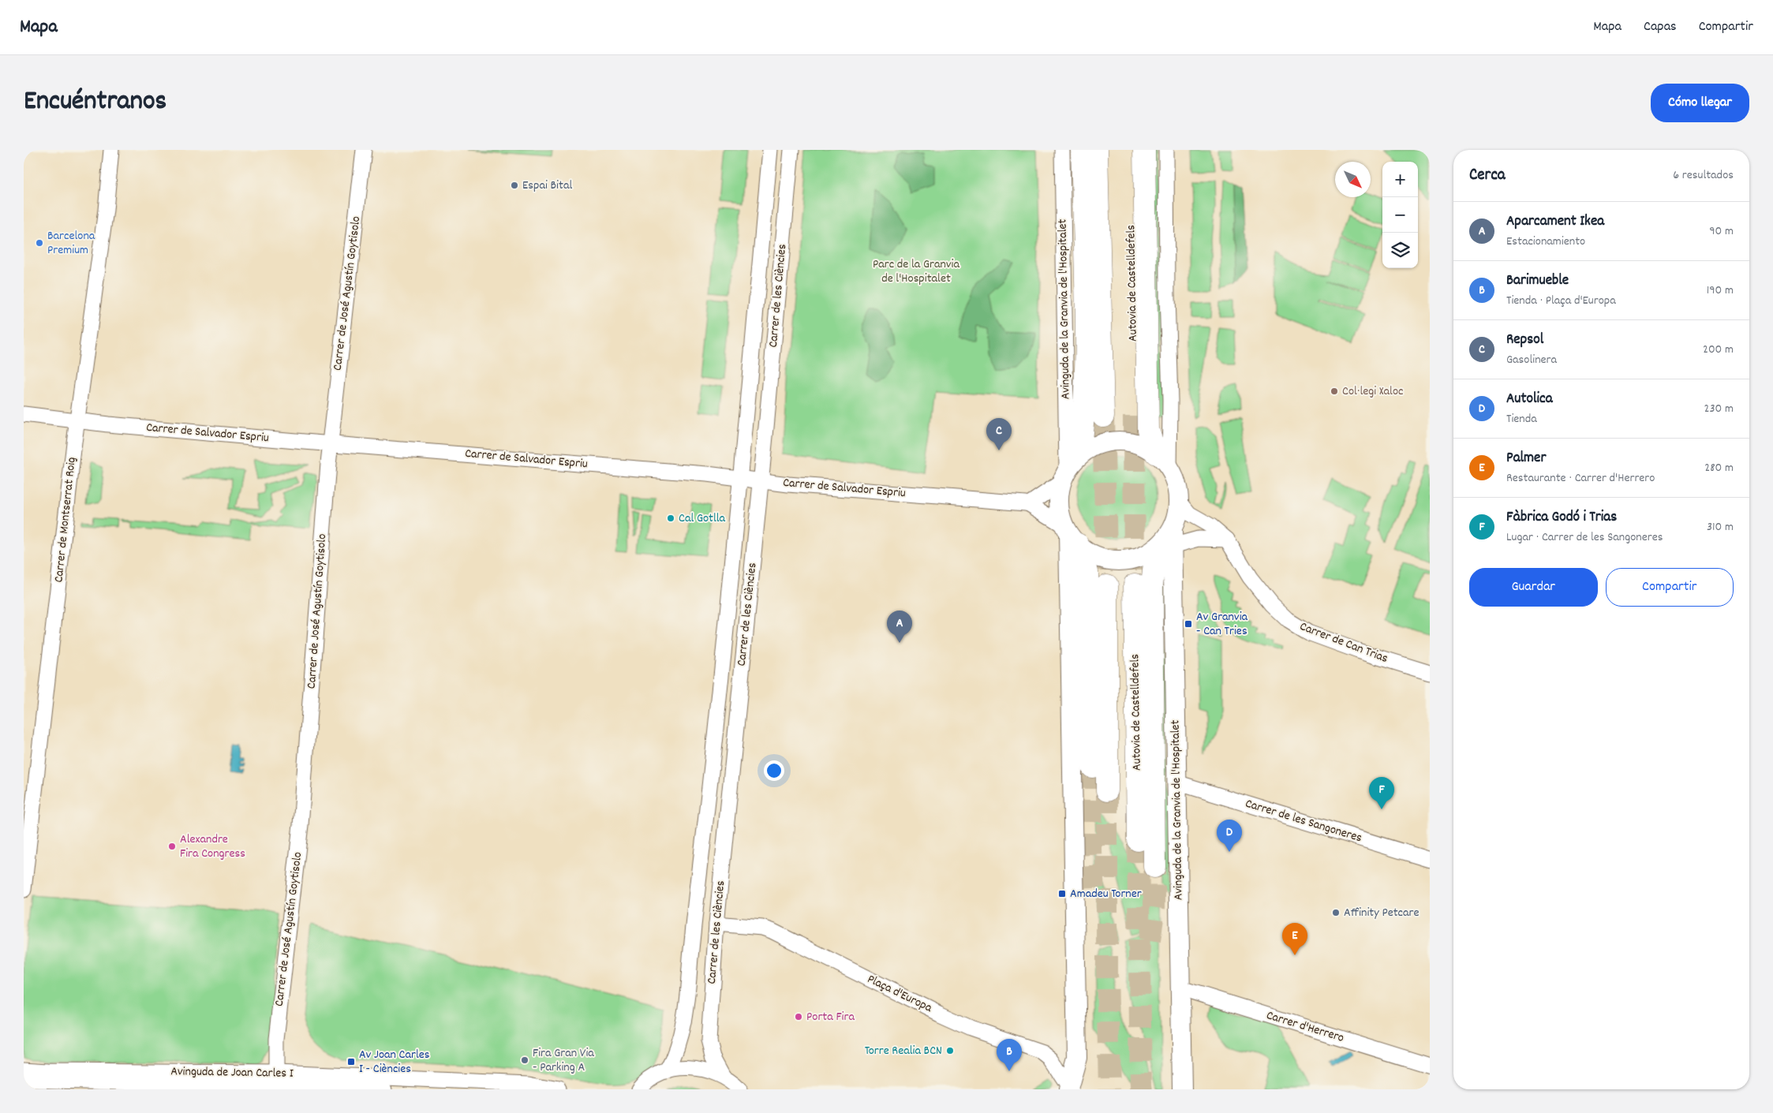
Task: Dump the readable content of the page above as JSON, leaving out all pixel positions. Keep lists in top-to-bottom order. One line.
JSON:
{"streets":{"highway":["Autovia de Castelldefels"],"main road":["Avinguda de la Granvia de l'Hospitalet"],"street":["Carrer de José Agustín Goytisolo","Carrer de les Ciències","Carrer de Salvador Espriu","Carrer de Montserrat Roig","Carrer de Can Trias","Carrer de les Sangoneres","Plaça d'Europa","Carrer d'Herrero","Avinguda de Joan Carles I"]},"crossings":[["Carrer de José Agustín Goytisolo","Carrer de Salvador Espriu"],["Carrer de José Agustín Goytisolo","Avinguda de Joan Carles I"],["Carrer de les Ciències","Carrer de Salvador Espriu"],["Carrer de les Ciències","Plaça d'Europa"],["Avinguda de la Granvia de l'Hospitalet","Carrer de Salvador Espriu"],["Avinguda de la Granvia de l'Hospitalet","Carrer de Can Trias"],["Avinguda de la Granvia de l'Hospitalet","Carrer de les Sangoneres"],["Avinguda de la Granvia de l'Hospitalet","Carrer d'Herrero"],["Carrer de Salvador Espriu","Carrer de Montserrat Roig"],["Carrer de Salvador Espriu","Carrer de Can Trias"]],"parks":["Parc de la Granvia de l'Hospitalet"],"places":{"other":["Espai Bital","Barcelona Premium","Col·legi Xaloc","Cal Gotlla","Alexandre Fira Congress","Affinity Petcare","Porta Fira","Torre Realia BCN","Fira Gran Via - Parking A"],"transit":["Av Granvia - Can Tries","Amadeu Torner","Av Joan Carles I - Ciències"]},"north":"bottom right","page":{"header":"Mapa","nav":["Mapa","Capas","Compartir"],"title":"Encuéntranos","buttons":["Cómo llegar",["Guardar","Compartir"]],"heading":["Cerca","6 resultados"],"map_buttons":["+","−"],"list":[{"mark":"A","name":"Aparcament Ikea","note":"Estacionamiento","value":"90 m"},{"mark":"B","name":"Barimueble","note":"Tienda · Plaça d'Europa","value":"190 m"},{"mark":"C","name":"Repsol","note":"Gasolinera","value":"200 m"},{"mark":"D","name":"Autolica","note":"Tienda","value":"230 m"},{"mark":"E","name":"Palmer","note":"Restaurante · Carrer d'Herrero","value":"280 m"},{"mark":"F","name":"Fàbrica Godó i Trias","note":"Lugar · Carrer de les Sangoneres","value":"310 m"}],"pins":["C","A","F","D","E","B"]}}
